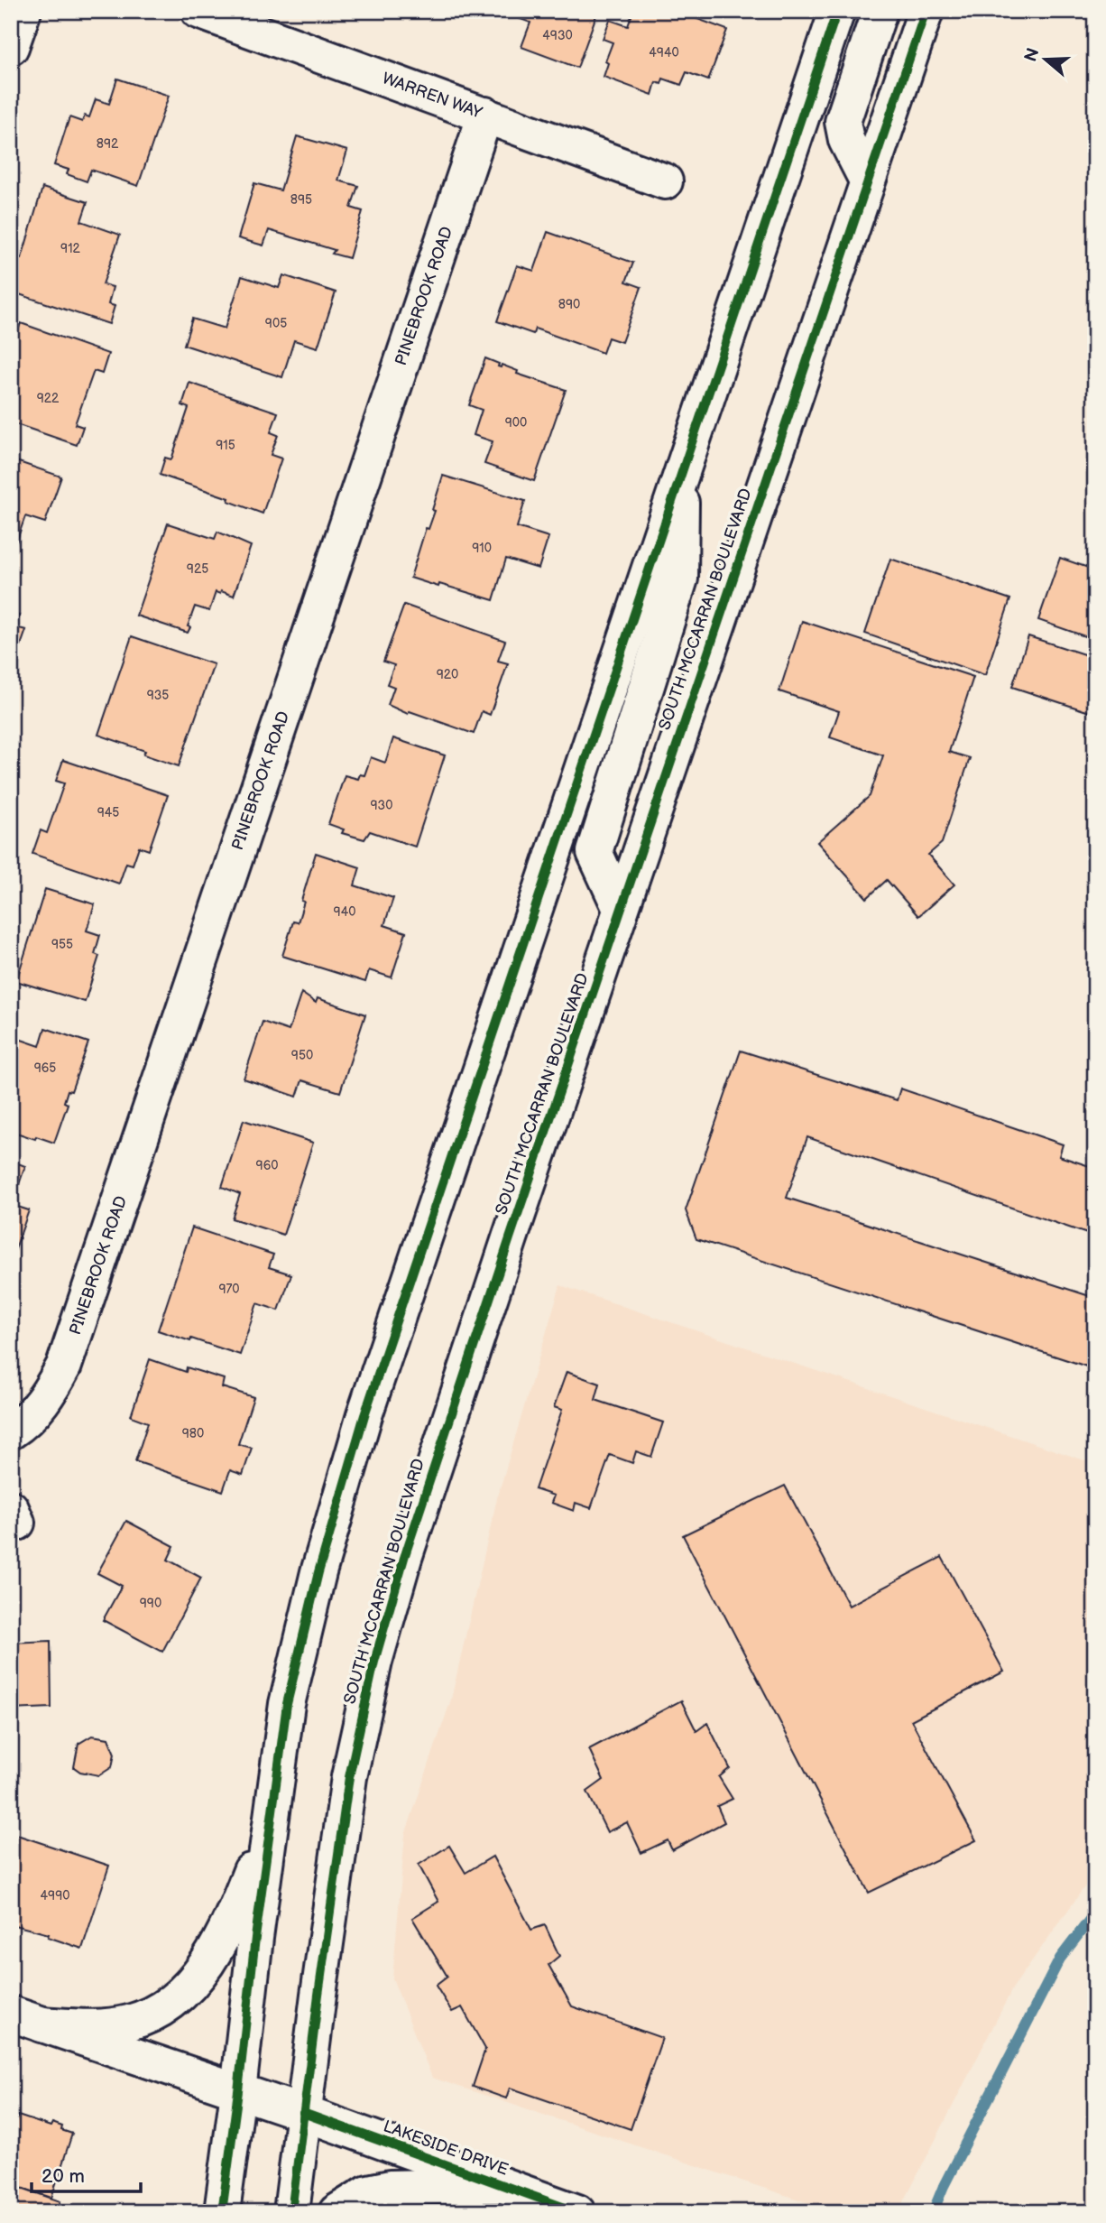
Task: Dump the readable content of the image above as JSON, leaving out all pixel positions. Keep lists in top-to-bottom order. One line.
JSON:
{"streets":{"main road":["WARREN WAY","PINEBROOK ROAD","SOUTH MCCARRAN BOULEVARD","LAKESIDE DRIVE"]},"crossings":[["WARREN WAY","PINEBROOK ROAD"],["SOUTH MCCARRAN BOULEVARD","LAKESIDE DRIVE"]],"house_numbers":["4930","4940","892","895","912","890","905","922","900","915","910","925","920","935","930","945","940","955","950","965","960","970","980","990","4990"],"scale_bar":"20 m","north":"left"}
